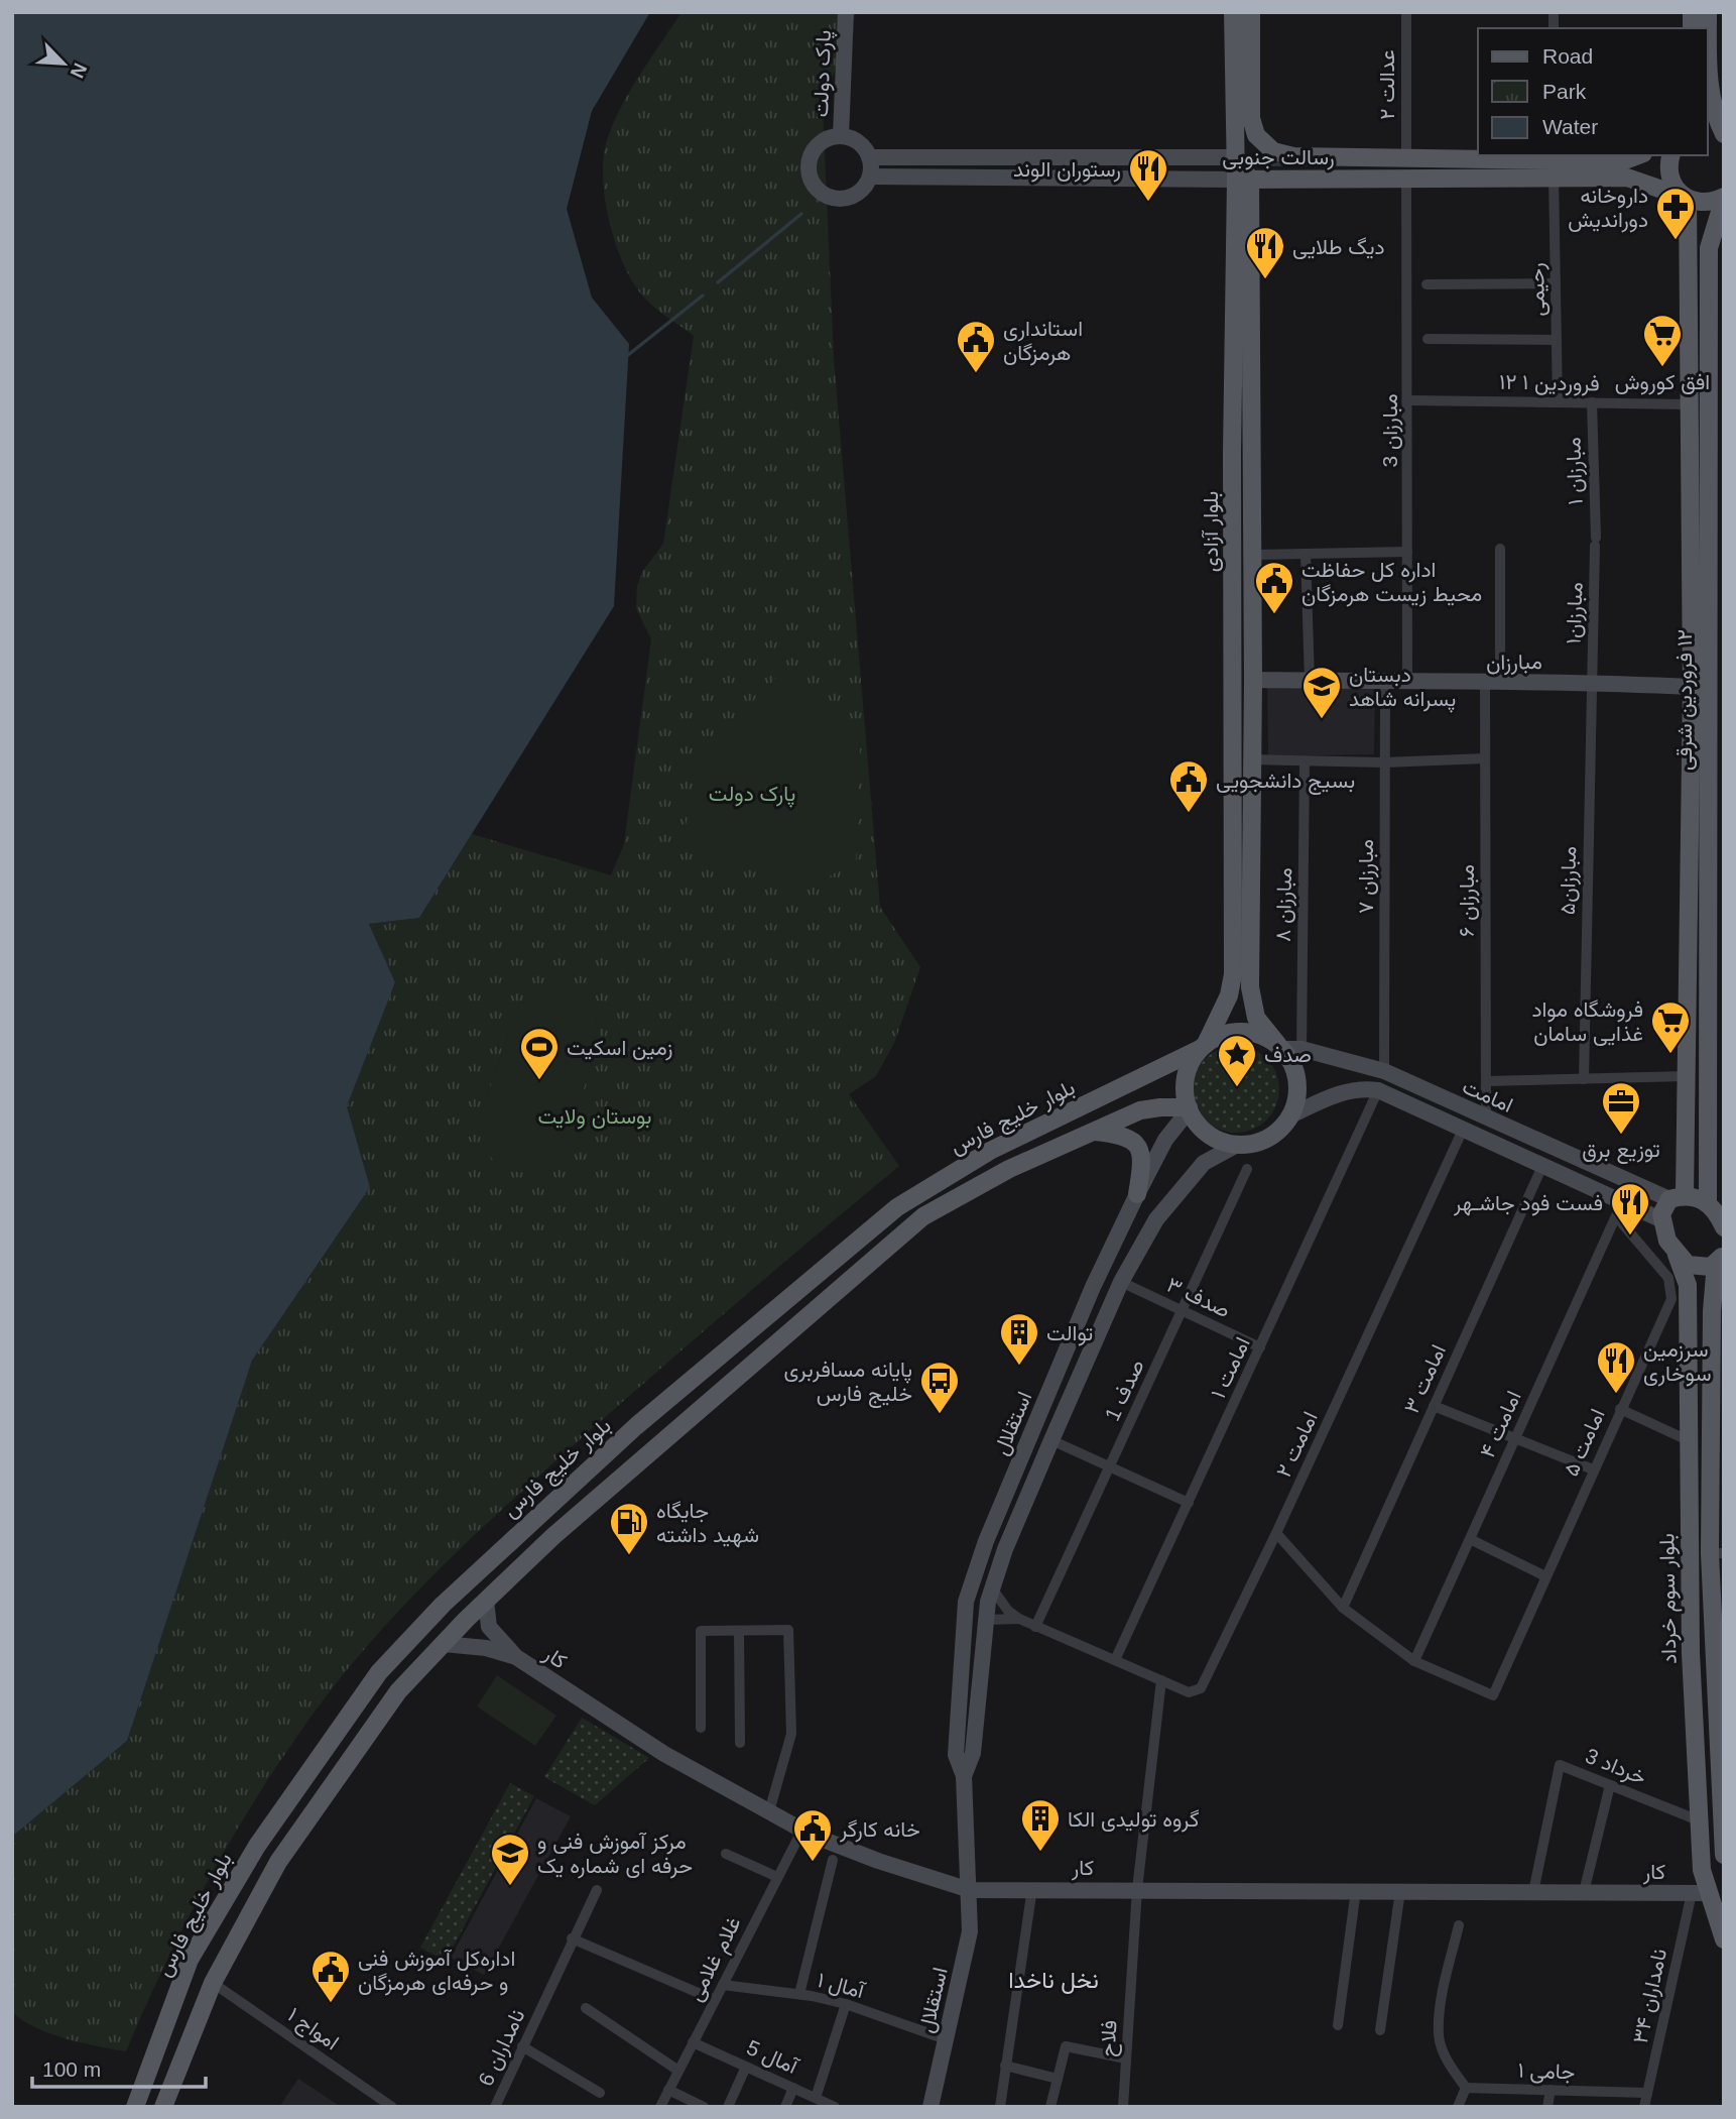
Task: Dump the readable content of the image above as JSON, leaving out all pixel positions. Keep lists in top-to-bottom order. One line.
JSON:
{"streets":{"main road":["رسالت جنوبی","بلوار آزادی","١٢ فروردین شرقی","بلوار خلیج فارس","بلوار سوم خرداد"],"street":["پارک دولت","عدالت ۲","رحیمی","۱۲ فروردین ۱","مبارزان 3","مبارزان ۱","مبارزان۱","مبارزان","مبارزان ۷","مبارزان۵","مبارزان ۶","مبارزان ۸","امامت","صدف ۳","امامت ۱","امامت ۳","صدف 1","استقلال","امامت ۴","امامت ۵","امامت ۲","کار","خرداد 3","غلام غلامی","آمال ۱","نامداران ۳۴","امواج ۱","فلاح","نامداران 6","آمال 5","جامی ۱"]},"crossings":[["پارک دولت","رسالت جنوبی"],["عدالت ۲","رسالت جنوبی"],["رسالت جنوبی","رحیمی"],["رسالت جنوبی","مبارزان 3"],["رسالت جنوبی","بلوار آزادی"],["رسالت جنوبی","١٢ فروردین شرقی"],["رحیمی","۱۲ فروردین ۱"],["۱۲ فروردین ۱","مبارزان 3"],["۱۲ فروردین ۱","مبارزان ۱"],["۱۲ فروردین ۱","١٢ فروردین شرقی"],["مبارزان 3","مبارزان"],["مبارزان ۱","مبارزان۱"],["بلوار آزادی","مبارزان"],["بلوار آزادی","امامت"],["بلوار آزادی","بلوار خلیج فارس"],["بلوار آزادی","استقلال"],["مبارزان۱","مبارزان"],["مبارزان۱","مبارزان۵"],["مبارزان","١٢ فروردین شرقی"],["مبارزان","مبارزان ۷"],["مبارزان","مبارزان۵"],["مبارزان","مبارزان ۶"],["١٢ فروردین شرقی","امامت"],["١٢ فروردین شرقی","بلوار سوم خرداد"],["مبارزان ۷","امامت"],["مبارزان ۶","امامت"],["مبارزان ۸","امامت"],["امامت","بلوار خلیج فارس"],["امامت","امامت ۱"],["امامت","امامت ۳"],["امامت","استقلال"],["امامت","امامت ۴"],["امامت","امامت ۵"],["امامت","امامت ۲"],["امامت","بلوار سوم خرداد"],["بلوار خلیج فارس","استقلال"],["صدف ۳","امامت ۱"],["صدف ۳","صدف 1"],["صدف ۳","استقلال"],["امامت ۱","امامت ۲"],["صدف 1","امامت ۲"],["استقلال","کار"],["استقلال","آمال ۱"],["امامت ۴","امامت ۵"],["امامت ۲","فلاح"],["بلوار سوم خرداد","کار"],["بلوار سوم خرداد","خرداد 3"],["بلوار سوم خرداد","نامداران ۳۴"],["کار","خرداد 3"],["کار","غلام غلامی"],["کار","نامداران ۳۴"],["کار","فلاح"],["غلام غلامی","آمال ۱"],["غلام غلامی","آمال 5"],["نامداران ۳۴","جامی ۱"]],"districts":["نخل ناخدا"],"parks":["پارک دولت","بوستان ولایت"],"places":{"restaurant":["رستوران الوند","دیگ طلایی","فست فود جاشـهر","سرزمین سوخاری"],"pharmacy":["داروخانه دوراندیش"],"supermarket":["افق کوروش","فروشگاه مواد غذایی سامان"],"public building":["استانداری هرمزگان","اداره کل حفاظت محیط زیست هرمزگان","بسیج دانشجویی","خانه کارگر","اداره‌کل آموزش فنى و حرفه‌اى هرمزگان"],"school or university":["دبستان پسرانه شاهد","مرکز آموزش فنی و حرفه ای شماره یک"],"sports":["زمین اسکیت"],"place":["صدف"],"office":["توزیع برق"],"building":["توالت","گروه تولیدی الکا"],"bus stop":["پایانه مسافربری خلیج فارس"],"fuel station":["جایگاه شهید داشته"]},"legend":["Road","Park","Water"],"scale_bar":"100 m","north":"bottom right"}
